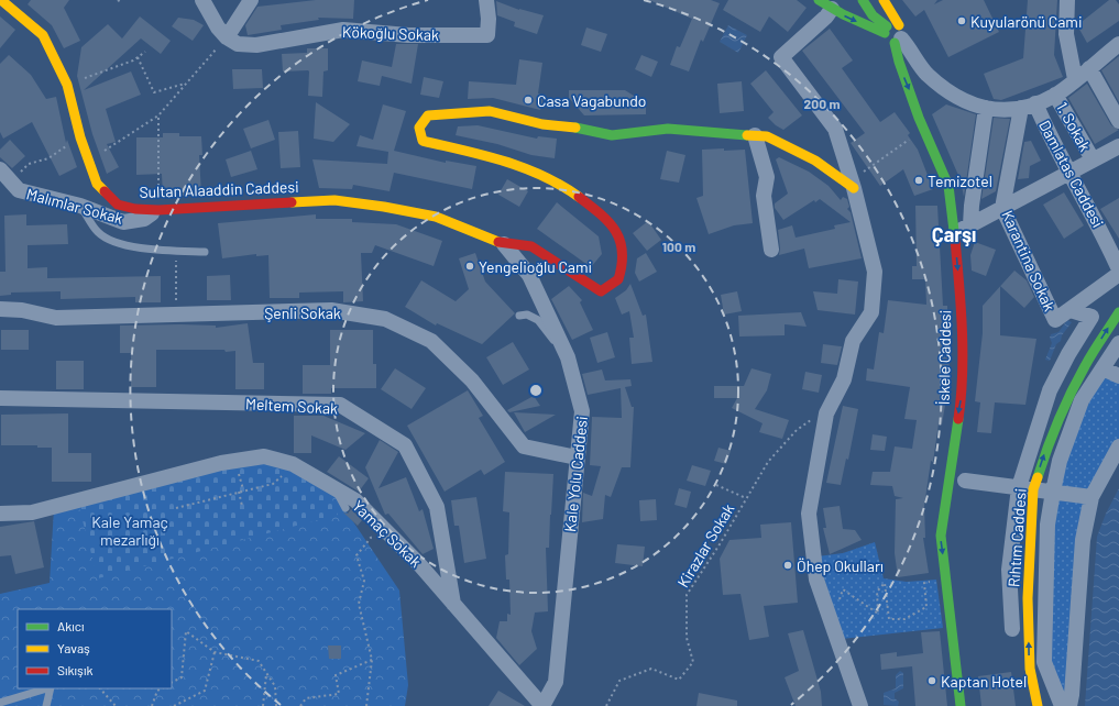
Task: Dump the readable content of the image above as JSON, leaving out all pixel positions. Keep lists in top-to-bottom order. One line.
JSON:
{"streets":{"street":["Kökoğlu Sokak","1. Sokak","Damlatas Caddesi","Sultan Alaaddin Caddesi","Malımlar Sokak","Karantina Sokak","Şenli Sokak","İskele Caddesi","Meltem Sokak","Kale Yolu Caddesi","Yamaç Sokak","Rıhtım Caddesi"],"path":["Kirazlar Sokak"]},"crossings":[["Sultan Alaaddin Caddesi","Malımlar Sokak"],["Sultan Alaaddin Caddesi","Kale Yolu Caddesi"],["Karantina Sokak","Rıhtım Caddesi"],["Şenli Sokak","Kale Yolu Caddesi"],["Meltem Sokak","Yamaç Sokak"],["Kale Yolu Caddesi","Yamaç Sokak"]],"districts":["Çarşı"],"parks":["Kale Yamaç mezarlığı"],"places":["Kuyularönü Cami","Casa Vagabundo","Temizotel","Yengelioğlu Cami","Öhep Okulları","Kaptan Hotel"],"legend":["Akıcı","Yavaş","Sıkışık"],"rings":["200 m","100 m"]}
